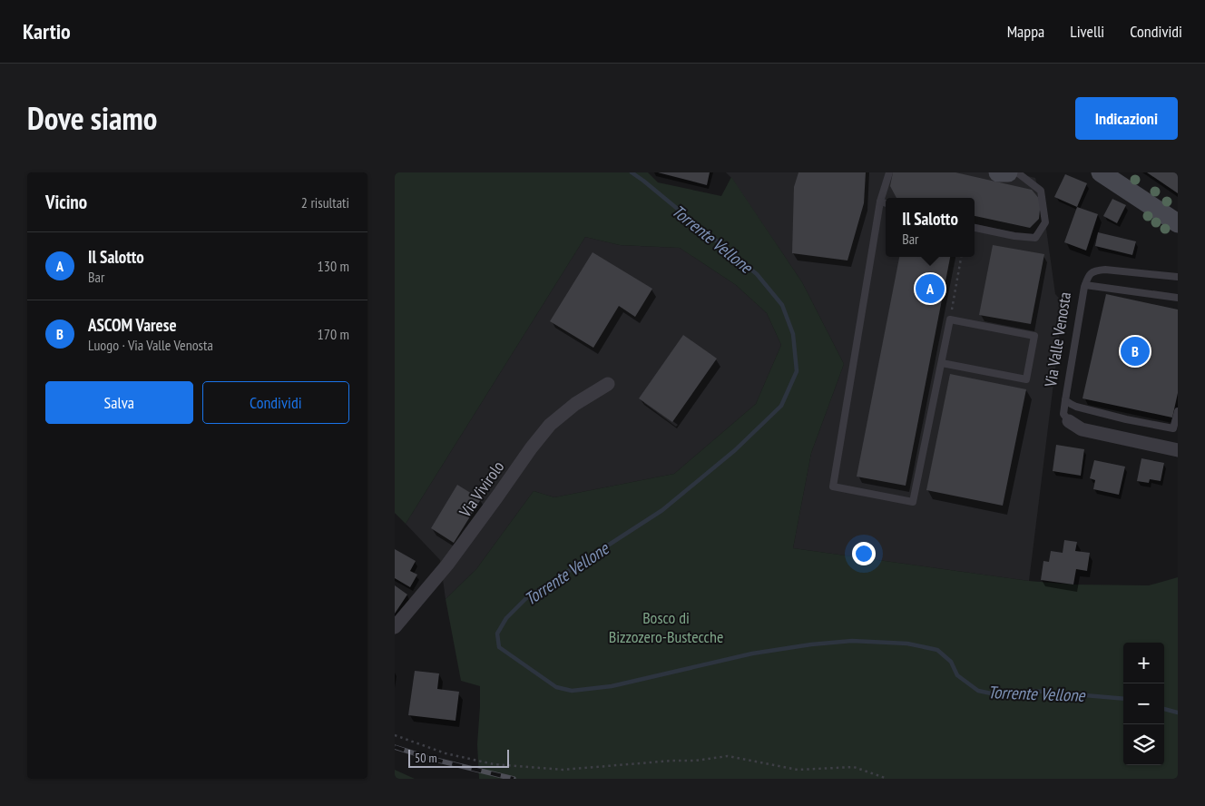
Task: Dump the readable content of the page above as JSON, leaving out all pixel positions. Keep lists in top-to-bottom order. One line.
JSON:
{"streets":{"street":["Via Valle Venosta","Via Vivirolo"]},"water":["Torrente Vellone"],"parks":["Bosco di Bizzozero-Bustecche"],"scale_bar":"50 m","page":{"header":"Kartio","nav":["Mappa","Livelli","Condividi"],"title":"Dove siamo","buttons":["Indicazioni",["Salva","Condividi"]],"heading":["Vicino","2 risultati"],"popup":["Il Salotto","Bar"],"list":[{"mark":"A","name":"Il Salotto","note":"Bar","value":"130 m"},{"mark":"B","name":"ASCOM Varese","note":"Luogo · Via Valle Venosta","value":"170 m"}],"pins":["A","B"],"map_buttons":["+","−"],"scale":"50 m"}}
